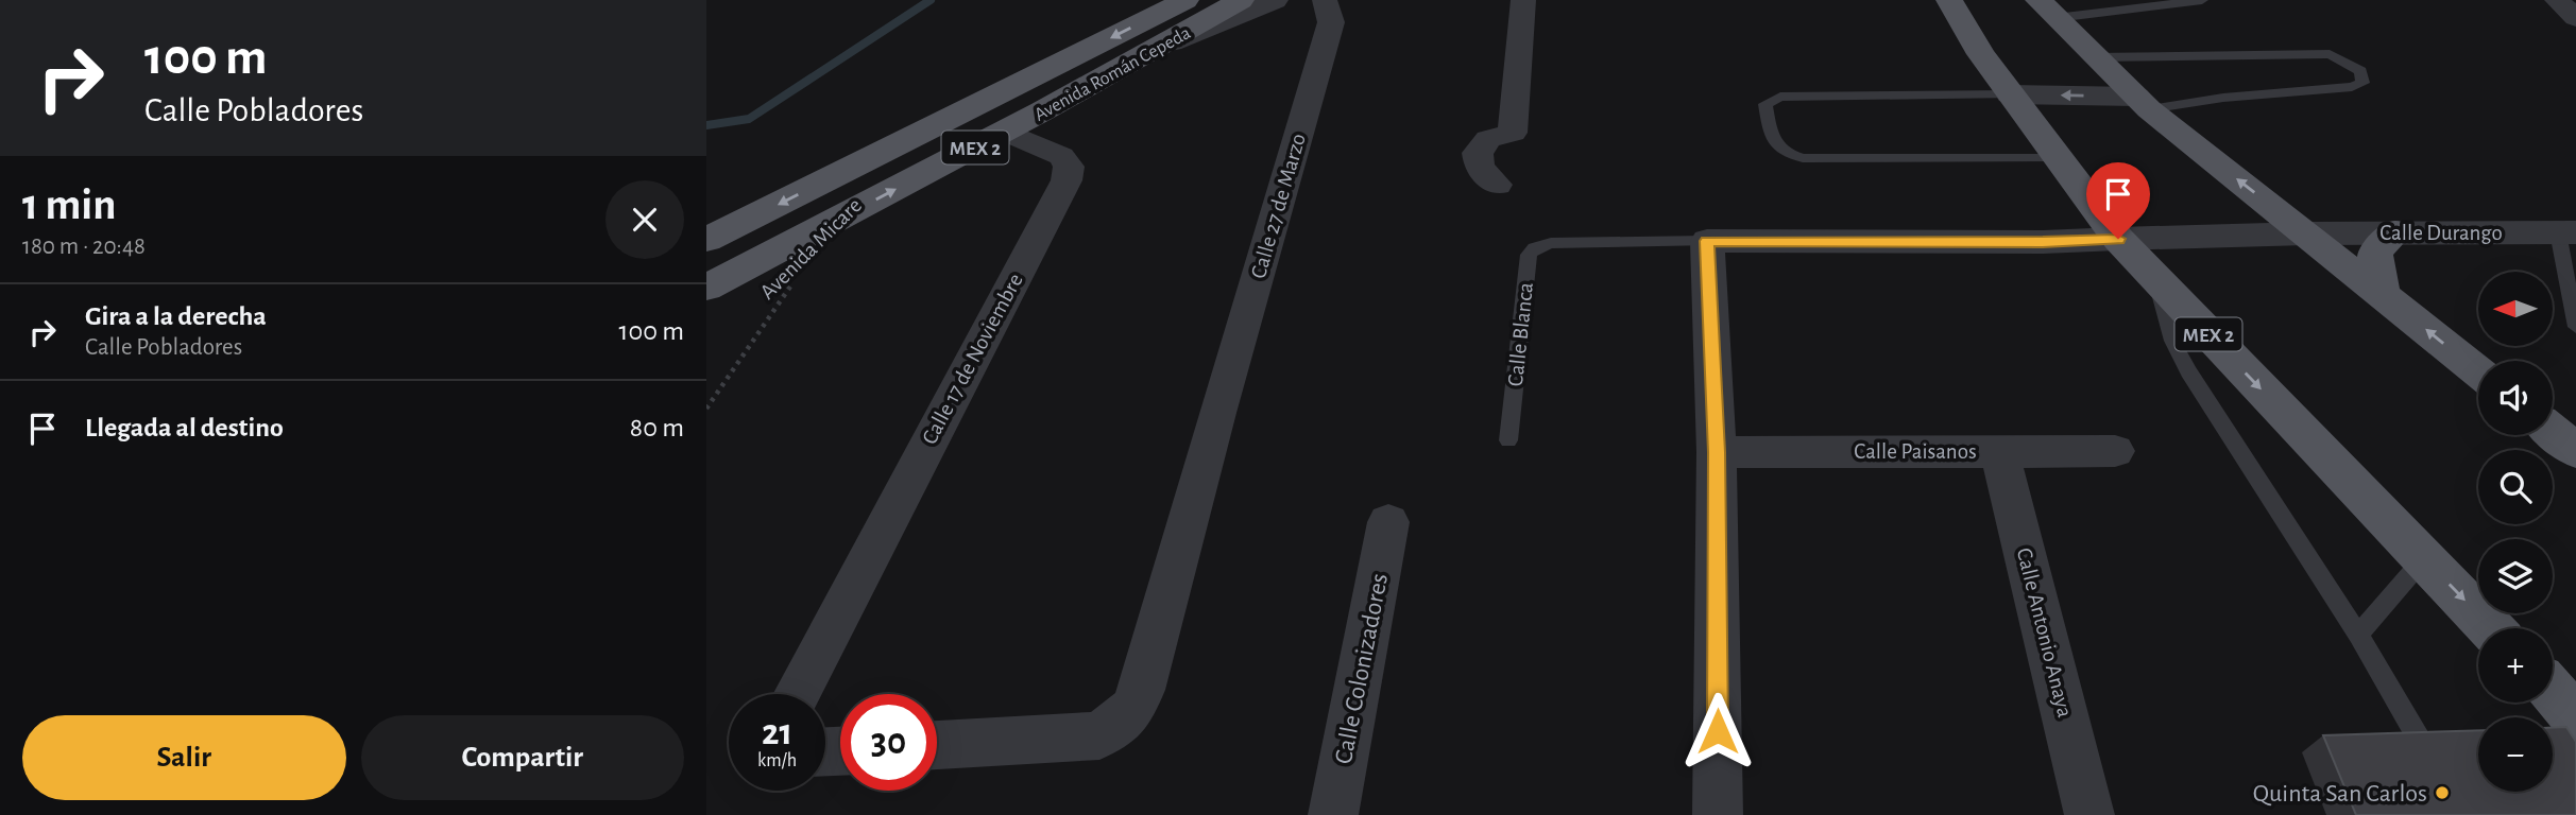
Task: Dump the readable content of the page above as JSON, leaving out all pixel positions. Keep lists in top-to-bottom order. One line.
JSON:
{"streets":{"main road":["Avenida Román Cepeda","MEX 2"],"street":["Calle 27 de Marzo","Calle Durango","Calle 17 de Noviembre","Calle Paisanos","Calle Antonio Anaya","Calle Colonizadores"],"lane":["Calle Blanca"],"path":["Avenida Micare"]},"crossings":[["Avenida Román Cepeda","MEX 2"],["Avenida Román Cepeda","Calle 17 de Noviembre"],["MEX 2","Calle Durango"],["Calle Paisanos","Calle Antonio Anaya"]],"places":["Quinta San Carlos"],"north":"left","page":{"turn":["100 m","Calle Pobladores"],"heading":["1 min","180 m · 20:48"],"map_buttons":["+","−"],"list":[{"name":"Gira a la derecha","note":"Calle Pobladores","value":"100 m"},{"name":"Llegada al destino","value":"80 m"}],"speed":"21 km/h","limit":"30","buttons":["Salir","Compartir"]}}
